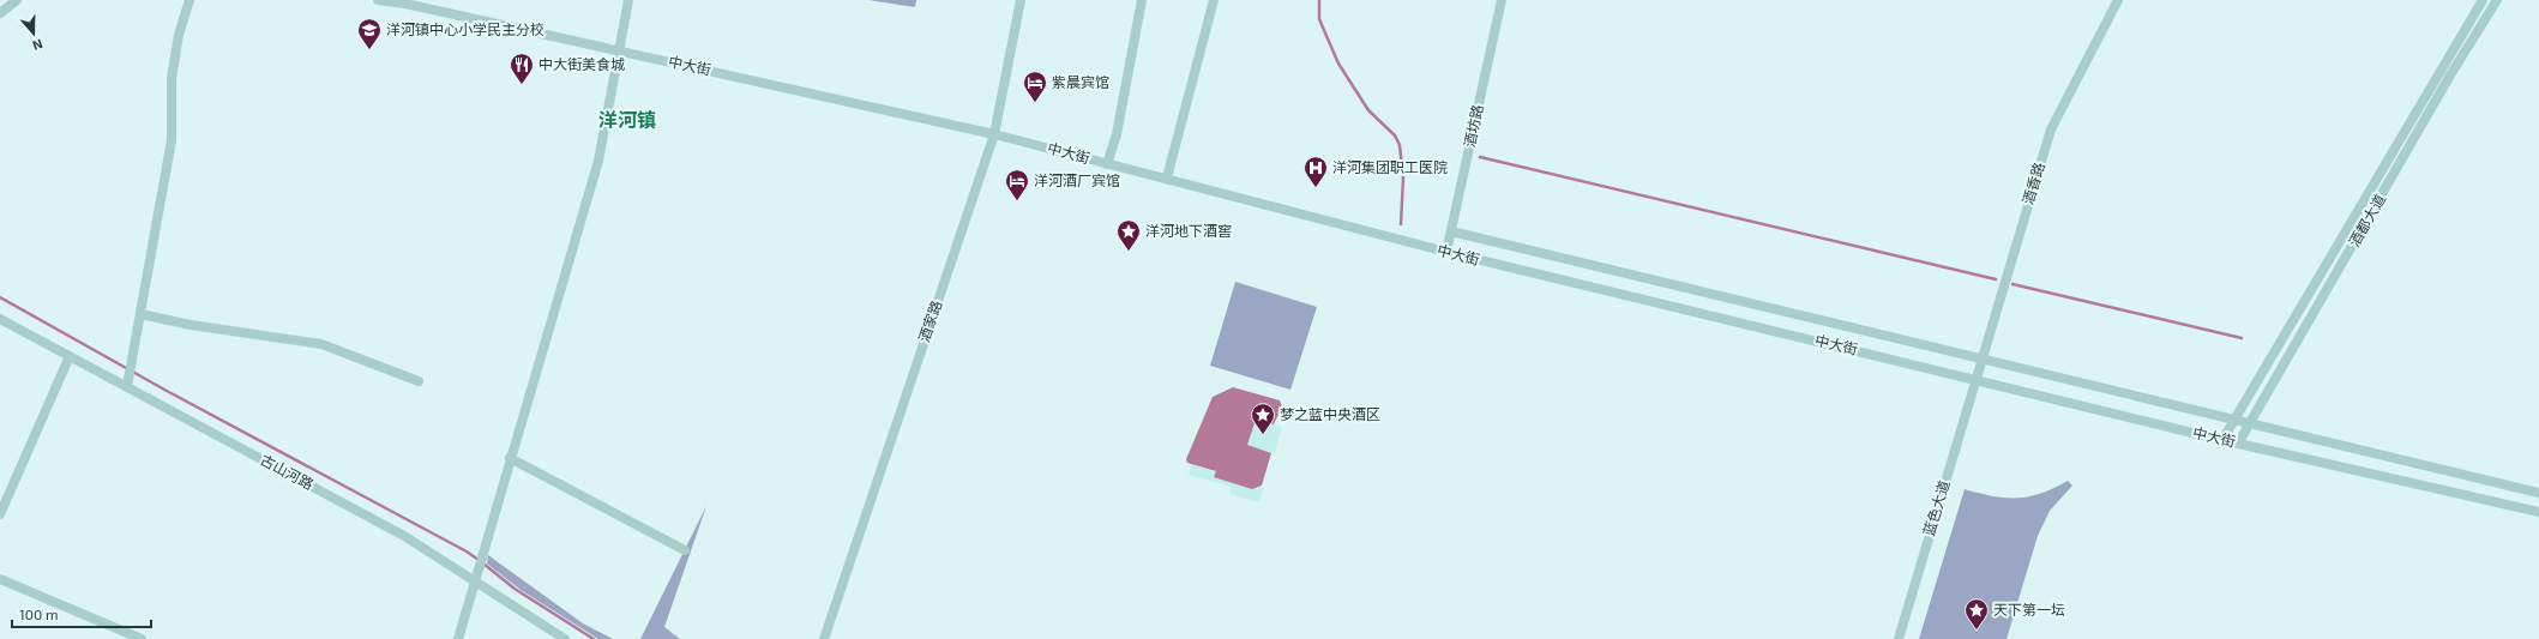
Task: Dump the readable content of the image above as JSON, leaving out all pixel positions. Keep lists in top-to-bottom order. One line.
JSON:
{"streets":{"street":["中大街","酒坊路","酒香路","酒都大道","酒家路","古山河路","蓝色大道"]},"crossings":[["中大街","酒坊路"],["中大街","酒香路"],["中大街","酒都大道"],["中大街","酒家路"],["中大街","蓝色大道"],["酒香路","蓝色大道"]],"districts":["洋河镇"],"places":{"school or university":["洋河镇中心小学民主分校"],"restaurant":["中大街美食城"],"hotel":["紫晨宾馆","洋河酒厂宾馆"],"hospital":["洋河集团职工医院"],"place":["洋河地下酒窖","梦之蓝中央酒区","天下第一坛"]},"scale_bar":"100 m","north":"bottom"}
